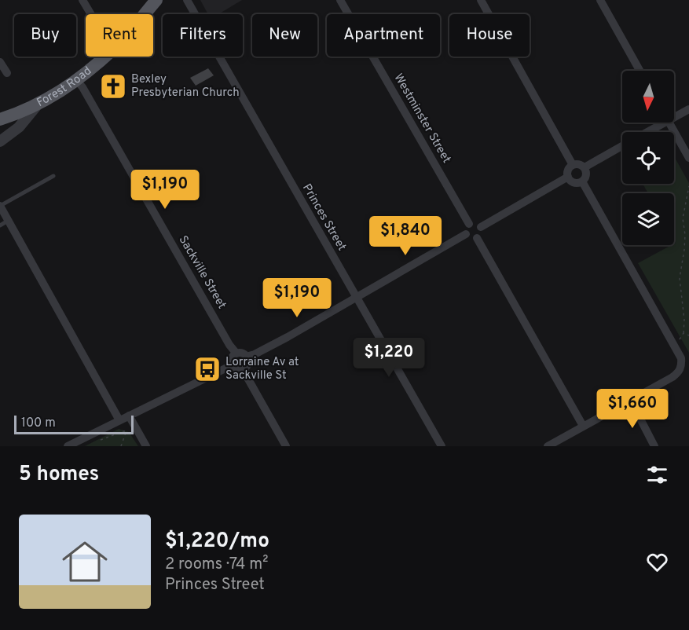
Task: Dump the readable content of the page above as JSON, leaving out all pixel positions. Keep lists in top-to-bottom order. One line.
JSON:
{"streets":{"main road":["Forest Road"],"street":["Westminster Street","Princes Street","Sackville Street"]},"crossings":[["Forest Road","Sackville Street"]],"places":{"church":["Bexley Presbyterian Church"],"bus stop":["Lorraine Av at Sackville St"]},"scale_bar":"100 m","north":"bottom","page":{"chip":["Buy","Rent","Filters","New","Apartment","House"],"price":["$1,190","$1,840","$1,190","$1,220","$1,660"],"scale":"100 m","heading":"5 homes","list":[{"name":"$1,220/mo","note":"2 rooms · 74 m² · Princes Street"}]}}
